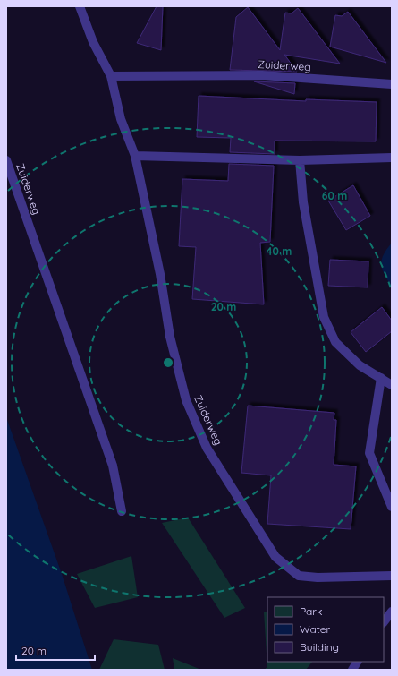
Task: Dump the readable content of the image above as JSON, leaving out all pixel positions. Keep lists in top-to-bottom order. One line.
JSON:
{"streets":{"lane":["Zuiderweg"]},"legend":["Park","Water","Building"],"scale_bar":"20 m","rings":["60 m","40 m","20 m"]}
